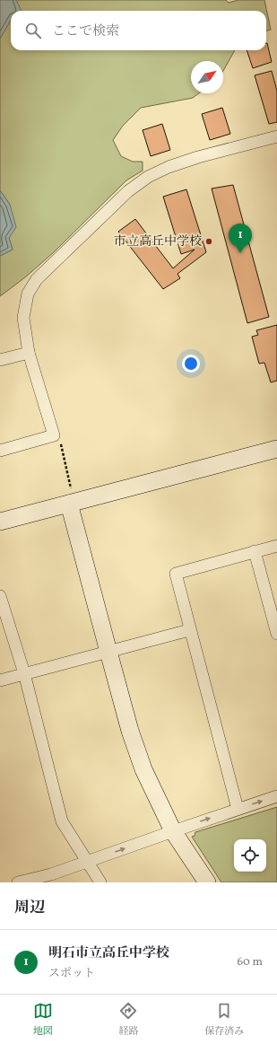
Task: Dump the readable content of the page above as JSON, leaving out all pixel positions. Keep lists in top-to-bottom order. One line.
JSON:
{"places":["市立高丘中学校"],"north":"top right","page":{"search":"ここで検索","pins":"1","heading":"周辺","list":[{"mark":"1","name":"明石市立高丘中学校","note":"スポット","value":"60 m"}],"nav":["地図","経路","保存済み"]}}
